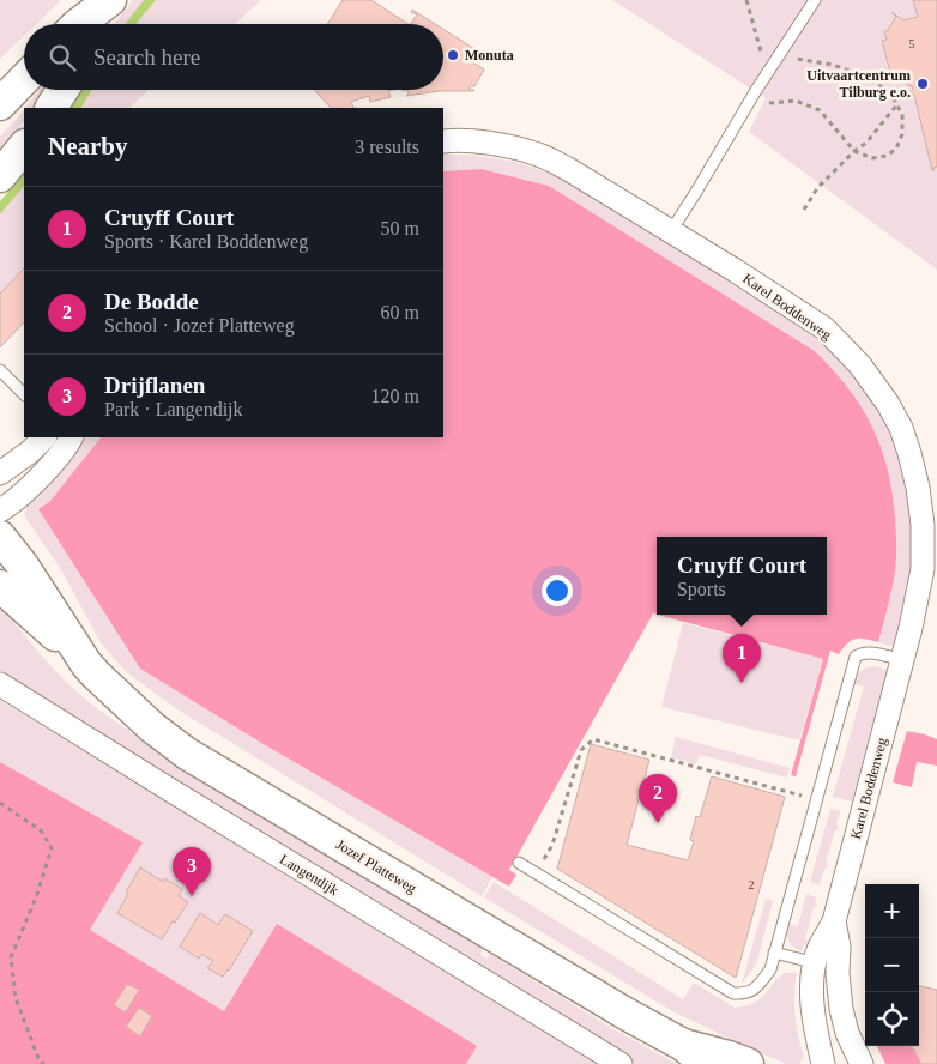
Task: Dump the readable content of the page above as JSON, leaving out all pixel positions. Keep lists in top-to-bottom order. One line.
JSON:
{"streets":{"street":["Karel Boddenweg","Jozef Platteweg","Langendijk"]},"places":["Monuta","Uitvaartcentrum Tilburg e.o."],"house_numbers":["5","2"],"page":{"search":"Search here","heading":["Nearby","3 results"],"list":[{"mark":"1","name":"Cruyff Court","note":"Sports · Karel Boddenweg","value":"50 m"},{"mark":"2","name":"De Bodde","note":"School · Jozef Platteweg","value":"60 m"},{"mark":"3","name":"Drijflanen","note":"Park · Langendijk","value":"120 m"}],"popup":["Cruyff Court","Sports"],"pins":["1","2","3"],"map_buttons":["+","−"]}}
